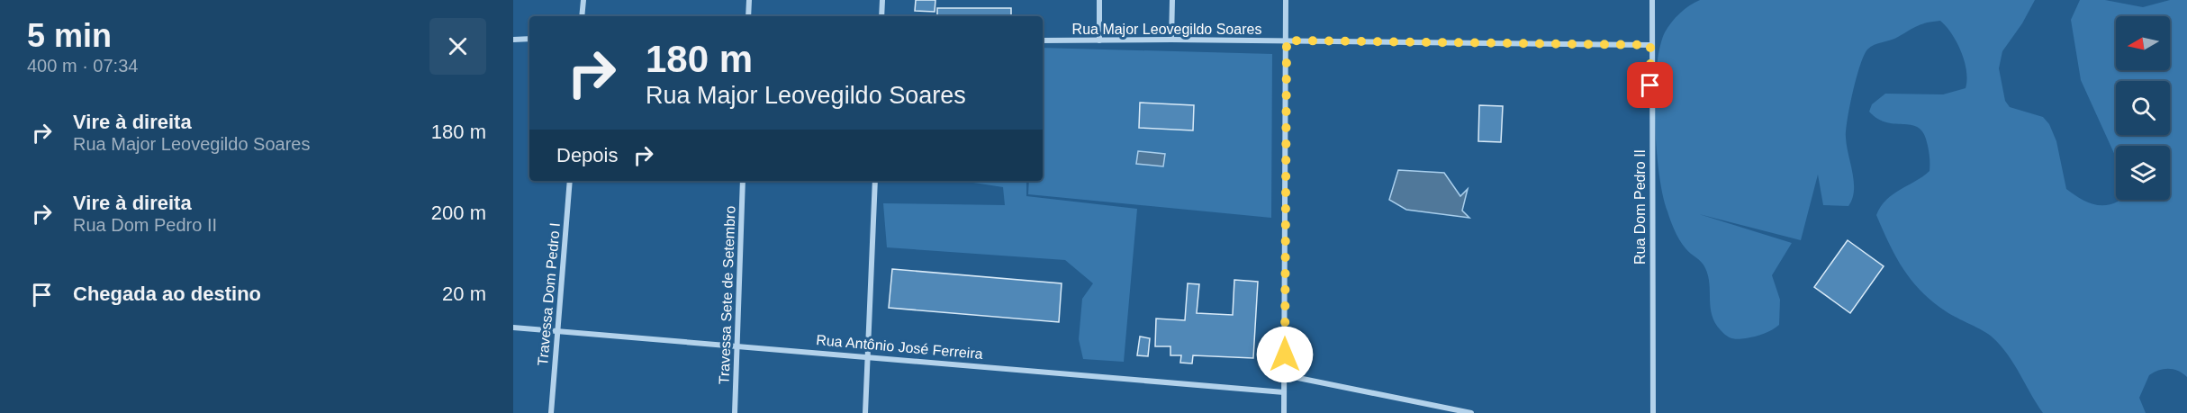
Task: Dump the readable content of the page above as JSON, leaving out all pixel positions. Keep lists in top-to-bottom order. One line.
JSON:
{"streets":{"street":["Rua Major Leovegildo Soares","Rua Dom Pedro II","Travessa Dom Pedro I","Travessa Sete de Setembro","Rua Antônio José Ferreira"]},"crossings":[["Rua Major Leovegildo Soares","Rua Dom Pedro II"],["Travessa Dom Pedro I","Rua Antônio José Ferreira"],["Travessa Sete de Setembro","Rua Antônio José Ferreira"]],"north":"left","page":{"heading":["5 min","400 m · 07:34"],"turn":["180 m","Rua Major Leovegildo Soares"],"list":[{"name":"Vire à direita","note":"Rua Major Leovegildo Soares","value":"180 m"},{"name":"Vire à direita","note":"Rua Dom Pedro II","value":"200 m"},{"name":"Chegada ao destino","value":"20 m"}],"then":"Depois"}}
